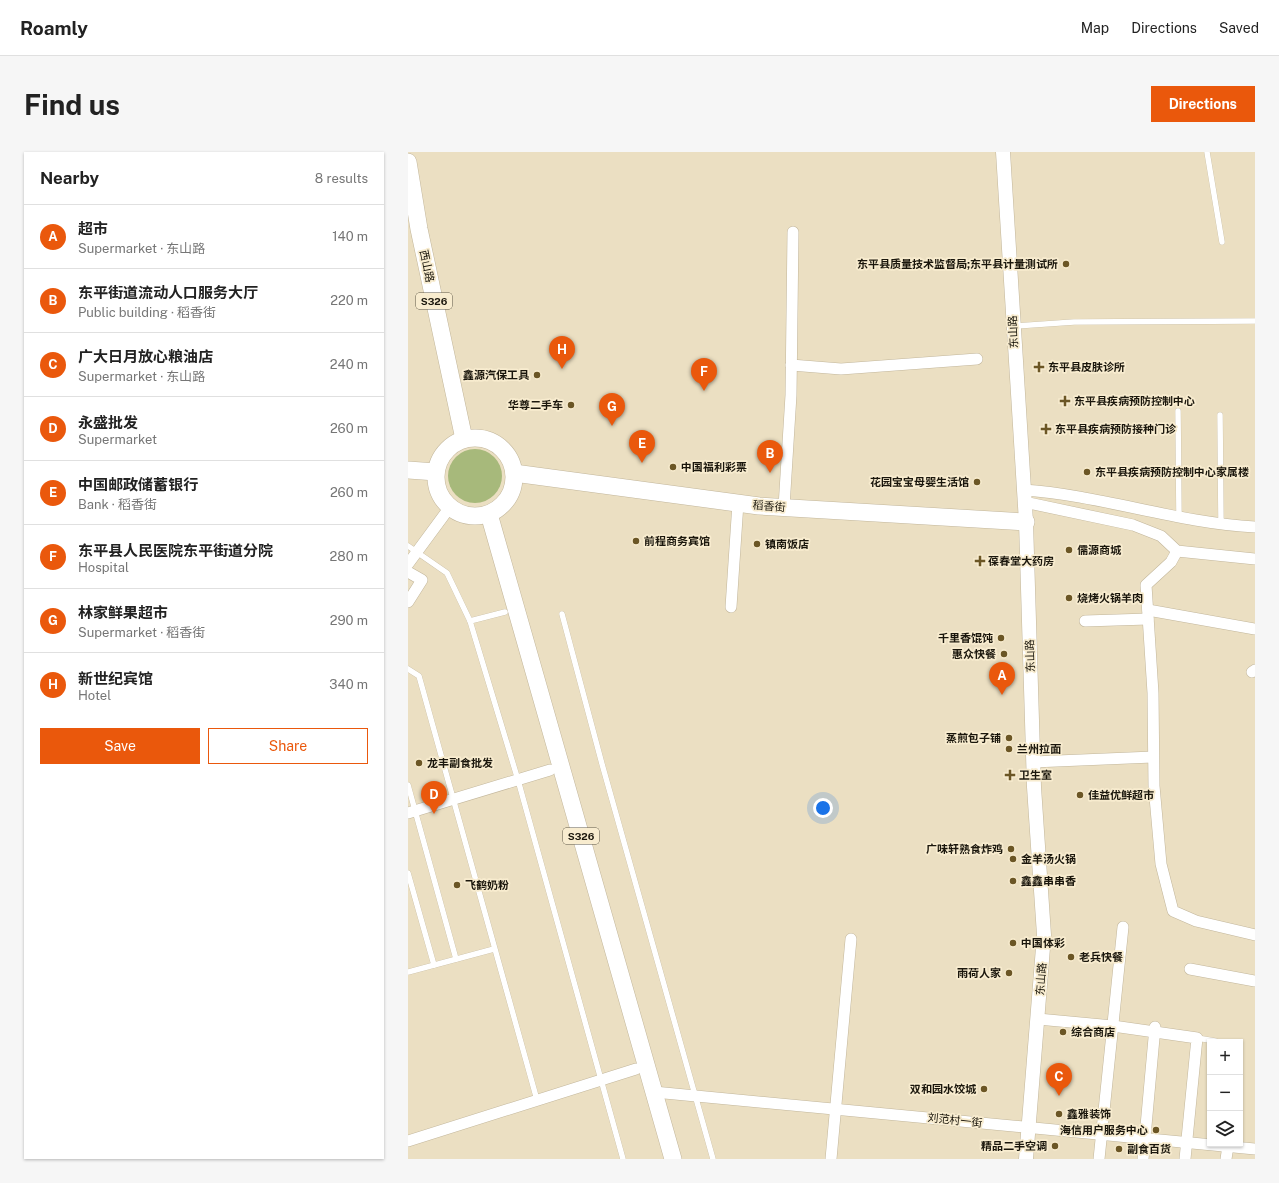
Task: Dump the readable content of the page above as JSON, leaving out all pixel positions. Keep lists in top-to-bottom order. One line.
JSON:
{"streets":{"main road":["西山路","S326","稻香街"],"street":["东山路","刘范村一街"]},"crossings":[["西山路","S326"],["西山路","稻香街"],["S326","稻香街"],["S326","刘范村一街"],["东山路","稻香街"],["东山路","刘范村一街"]],"places":{"other":["东平县质量技术监督局;东平县计量测试所","鑫源汽保工具","华尊二手车","中国福利彩票","东平县疾病预防控制中心家属楼","花园宝宝母婴生活馆","前程商务宾馆","镇南饭店","儒源商城","烧烤火锅羊肉","千里香馄饨","惠众快餐","蒸煎包子铺","兰州拉面","龙丰副食批发","佳益优鲜超市","广味轩熟食炸鸡","金羊汤火锅","鑫鑫串串香","飞鹤奶粉","中国体彩","老兵快餐","雨荷人家","综合商店","双和园水饺城","鑫雅装饰","海信用户服务中心","精品二手空调","副食百货"],"health":["东平县皮肤诊所","东平县疾病预防控制中心","东平县疾病预防接种门诊","葆春堂大药房","卫生室"]},"page":{"header":"Roamly","nav":["Map","Directions","Saved"],"buttons":["Directions",["Save","Share"]],"title":"Find us","heading":["Nearby","8 results"],"list":[{"mark":"A","name":"超市","note":"Supermarket · 东山路","value":"140 m"},{"mark":"B","name":"东平街道流动人口服务大厅","note":"Public building · 稻香街","value":"220 m"},{"mark":"C","name":"广大日月放心粮油店","note":"Supermarket · 东山路","value":"240 m"},{"mark":"D","name":"永盛批发","note":"Supermarket","value":"260 m"},{"mark":"E","name":"中国邮政储蓄银行","note":"Bank · 稻香街","value":"260 m"},{"mark":"F","name":"东平县人民医院东平街道分院","note":"Hospital","value":"280 m"},{"mark":"G","name":"林家鲜果超市","note":"Supermarket · 稻香街","value":"290 m"},{"mark":"H","name":"新世纪宾馆","note":"Hotel","value":"340 m"}],"pins":["H","F","G","E","B","A","D","C"],"map_buttons":["+","−"]}}
